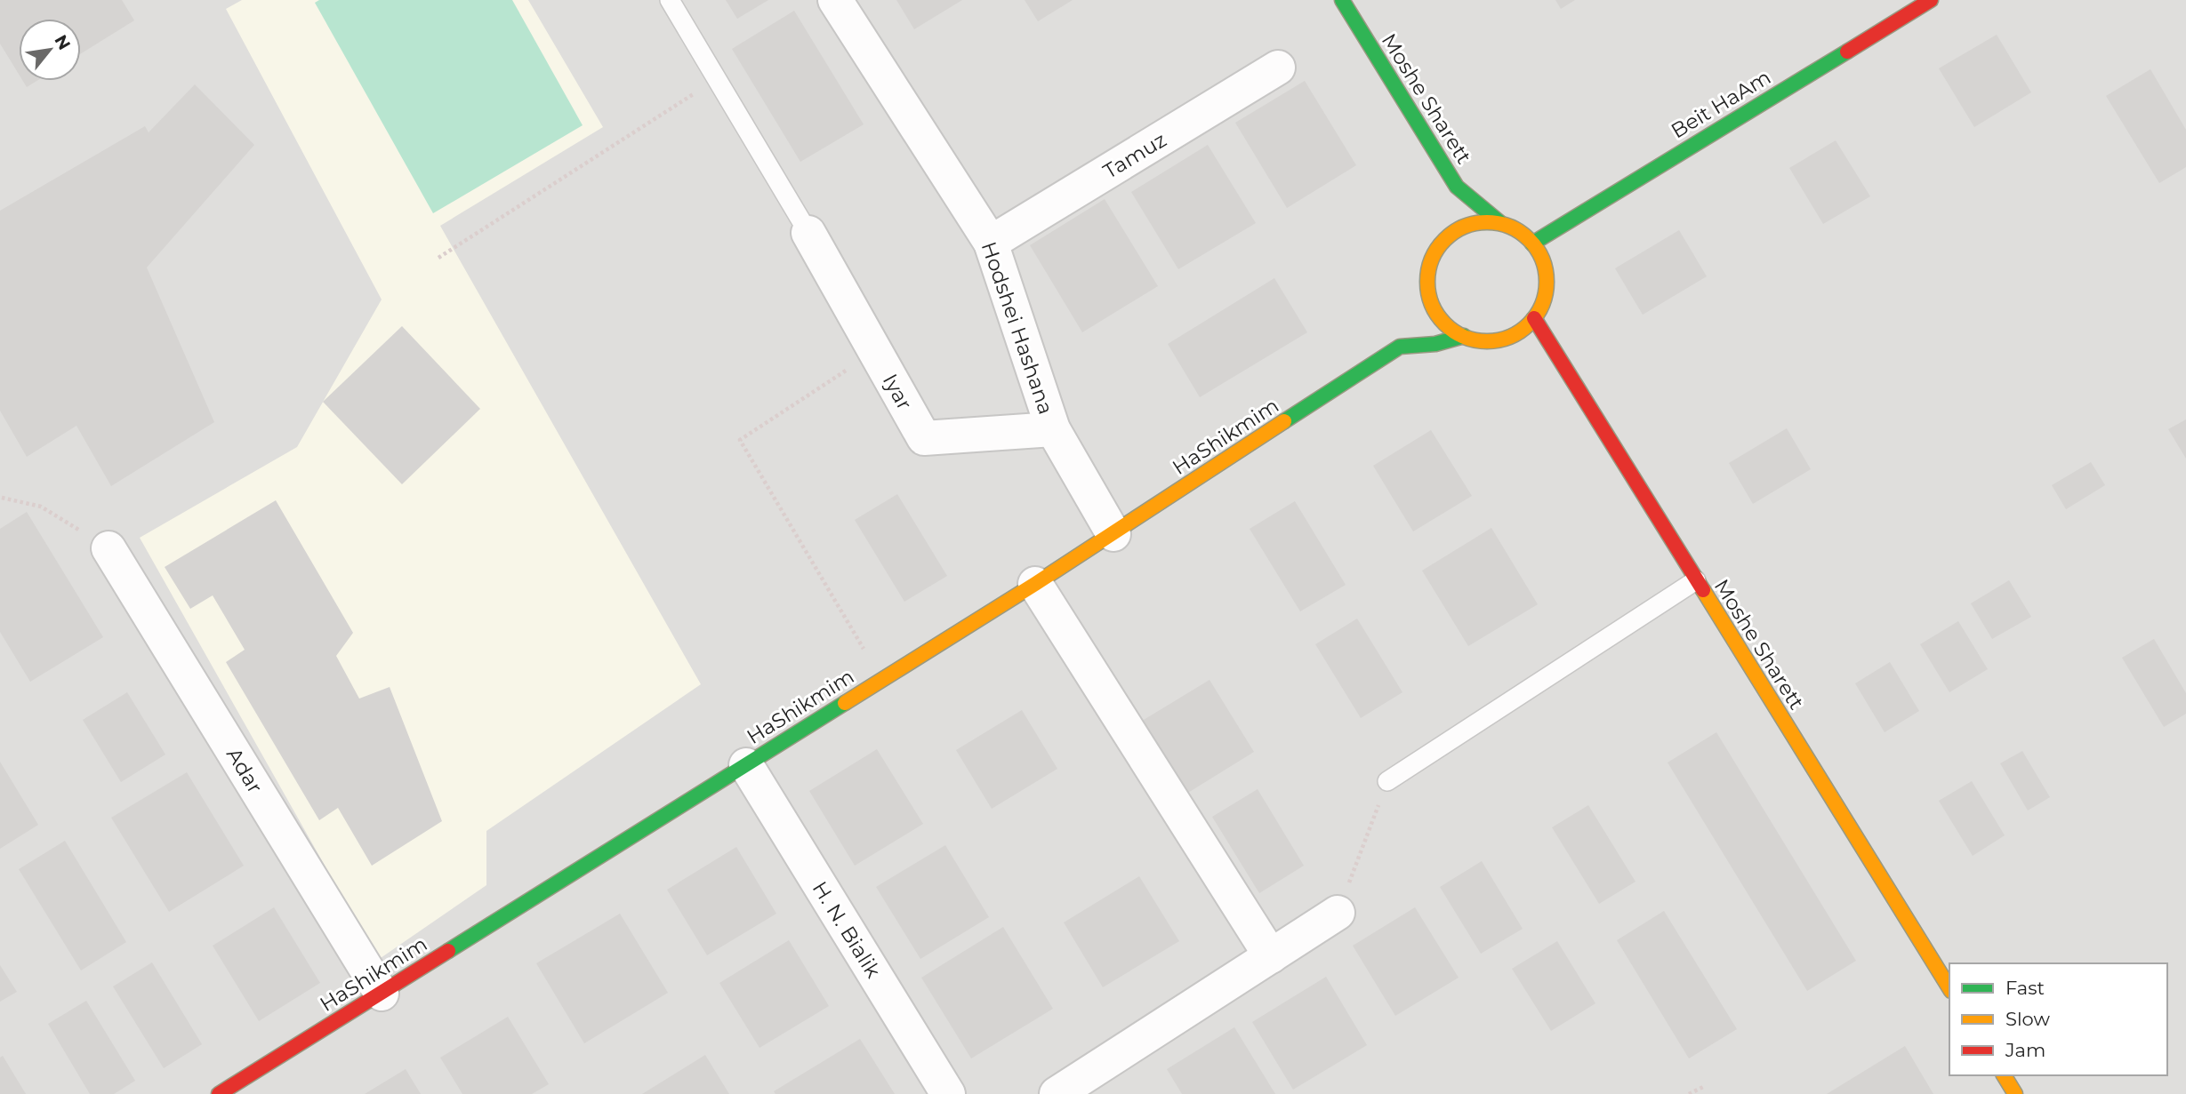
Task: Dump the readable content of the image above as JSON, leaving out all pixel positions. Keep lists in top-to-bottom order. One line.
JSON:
{"streets":{"street":["Moshe Sharett","Beit HaAm","Tamuz","Hodshei Hashana","Iyar","HaShikmim","Adar","H. N. Bialik"]},"crossings":[["Moshe Sharett","Beit HaAm"],["Moshe Sharett","HaShikmim"],["Beit HaAm","HaShikmim"],["Tamuz","Hodshei Hashana"],["Hodshei Hashana","Iyar"],["Hodshei Hashana","HaShikmim"],["HaShikmim","Adar"],["HaShikmim","H. N. Bialik"]],"legend":["Fast","Slow","Jam"],"north":"top right"}
